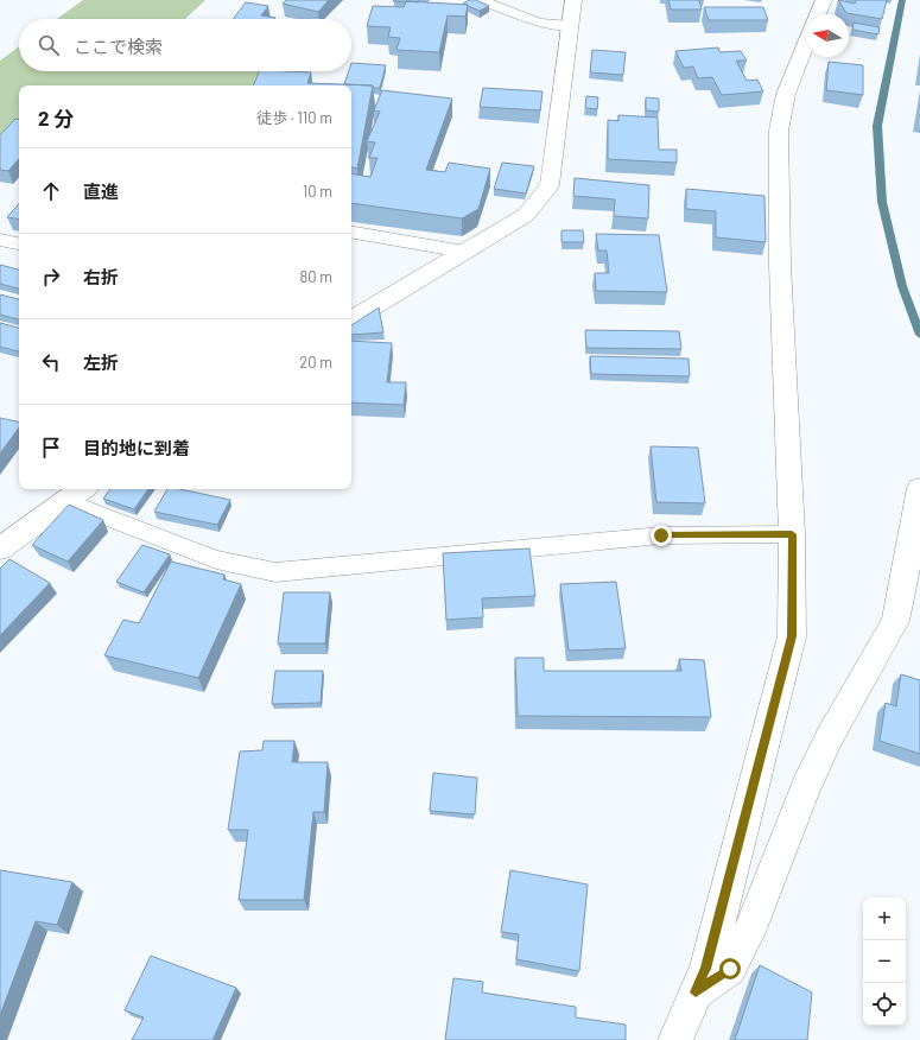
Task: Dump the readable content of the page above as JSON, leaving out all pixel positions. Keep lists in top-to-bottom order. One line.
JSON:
{"north":"left","page":{"search":"ここで検索","heading":["2 分","徒歩 · 110 m"],"list":[["直進","10 m"],["右折","80 m"],["左折","20 m"],"目的地に到着"],"map_buttons":["+","−"]}}
